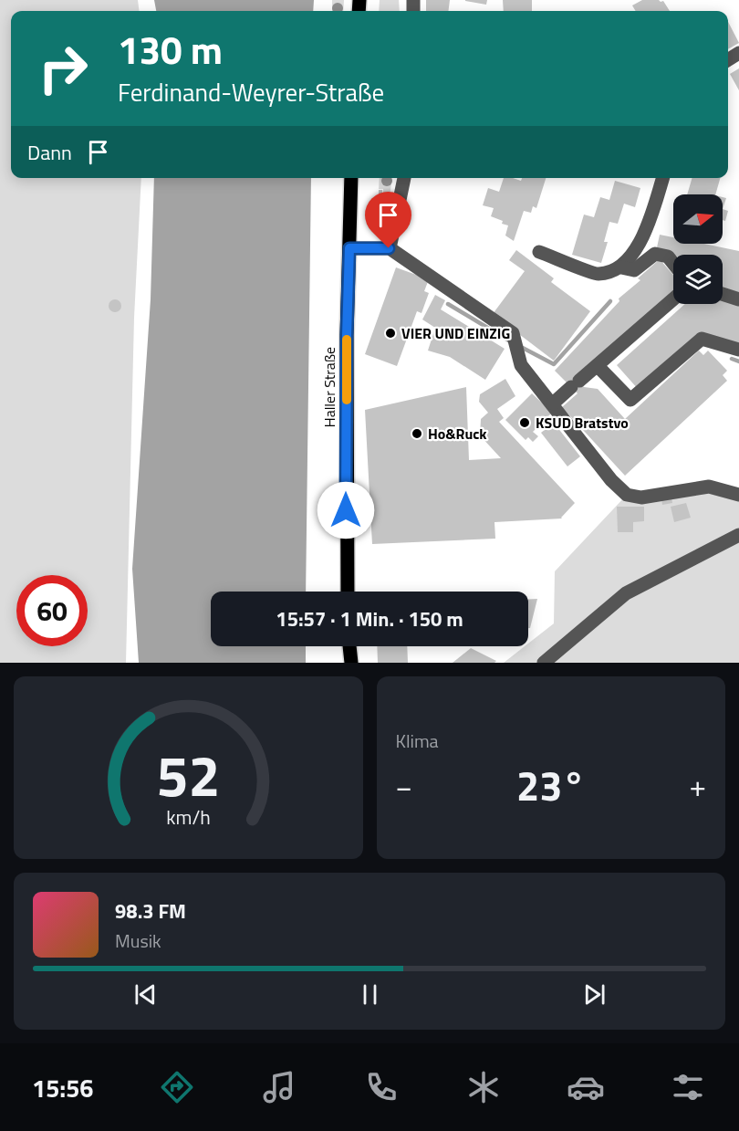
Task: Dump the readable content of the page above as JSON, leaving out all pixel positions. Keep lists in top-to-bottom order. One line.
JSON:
{"streets":{"main road":["Haller Straße"]},"places":["VIER UND EINZIG","KSUD Bratstvo","Ho&Ruck"],"north":"right","page":{"turn":["130 m","Ferdinand-Weyrer-Straße"],"then":"Dann","limit":"60","trip":"15:57 · 1 Min. · 150 m","tile":"Klima","heat":["−","23°","+"],"song":["98.3 FM","Musik"],"tabs":"15:56","gauge":["52","km/h"]}}
